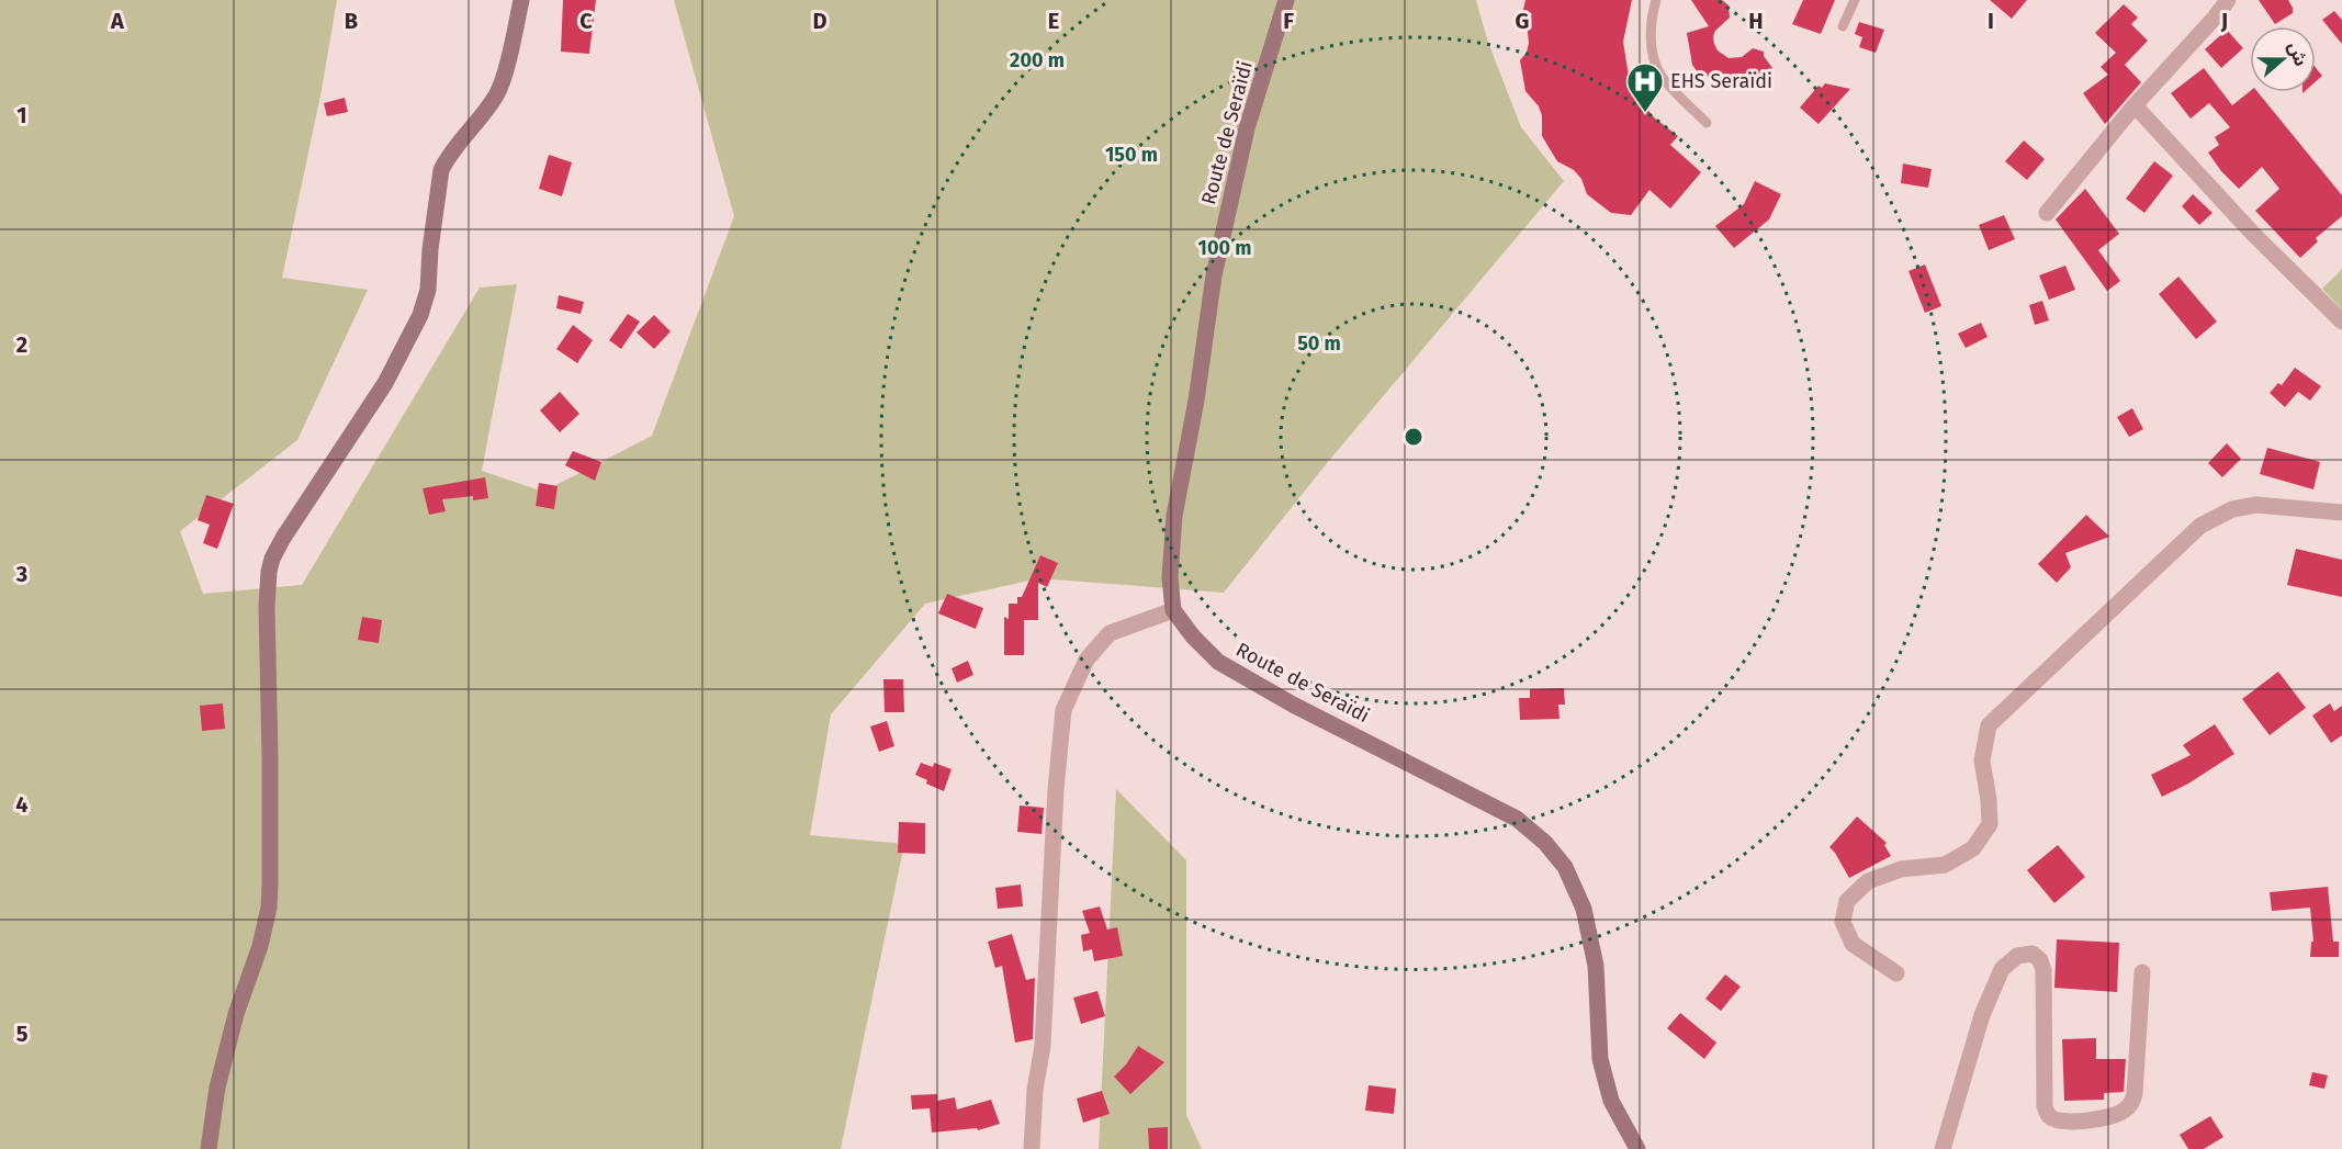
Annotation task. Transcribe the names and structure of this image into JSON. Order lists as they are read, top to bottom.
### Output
{
  "streets": {
    "main road": ["Route de Seraïdi"]
  },
  "places": {
    "hospital": ["EHS Seraïdi"]
  },
  "north": "right",
  "grid": {
    "columns": [
      "A",
      "B",
      "C",
      "D",
      "E",
      "F",
      "G",
      "H",
      "I",
      "J"
    ],
    "rows": [
      "1",
      "2",
      "3",
      "4",
      "5"
    ]
  },
  "rings": [
    "200 m",
    "150 m",
    "100 m",
    "50 m"
  ]
}
